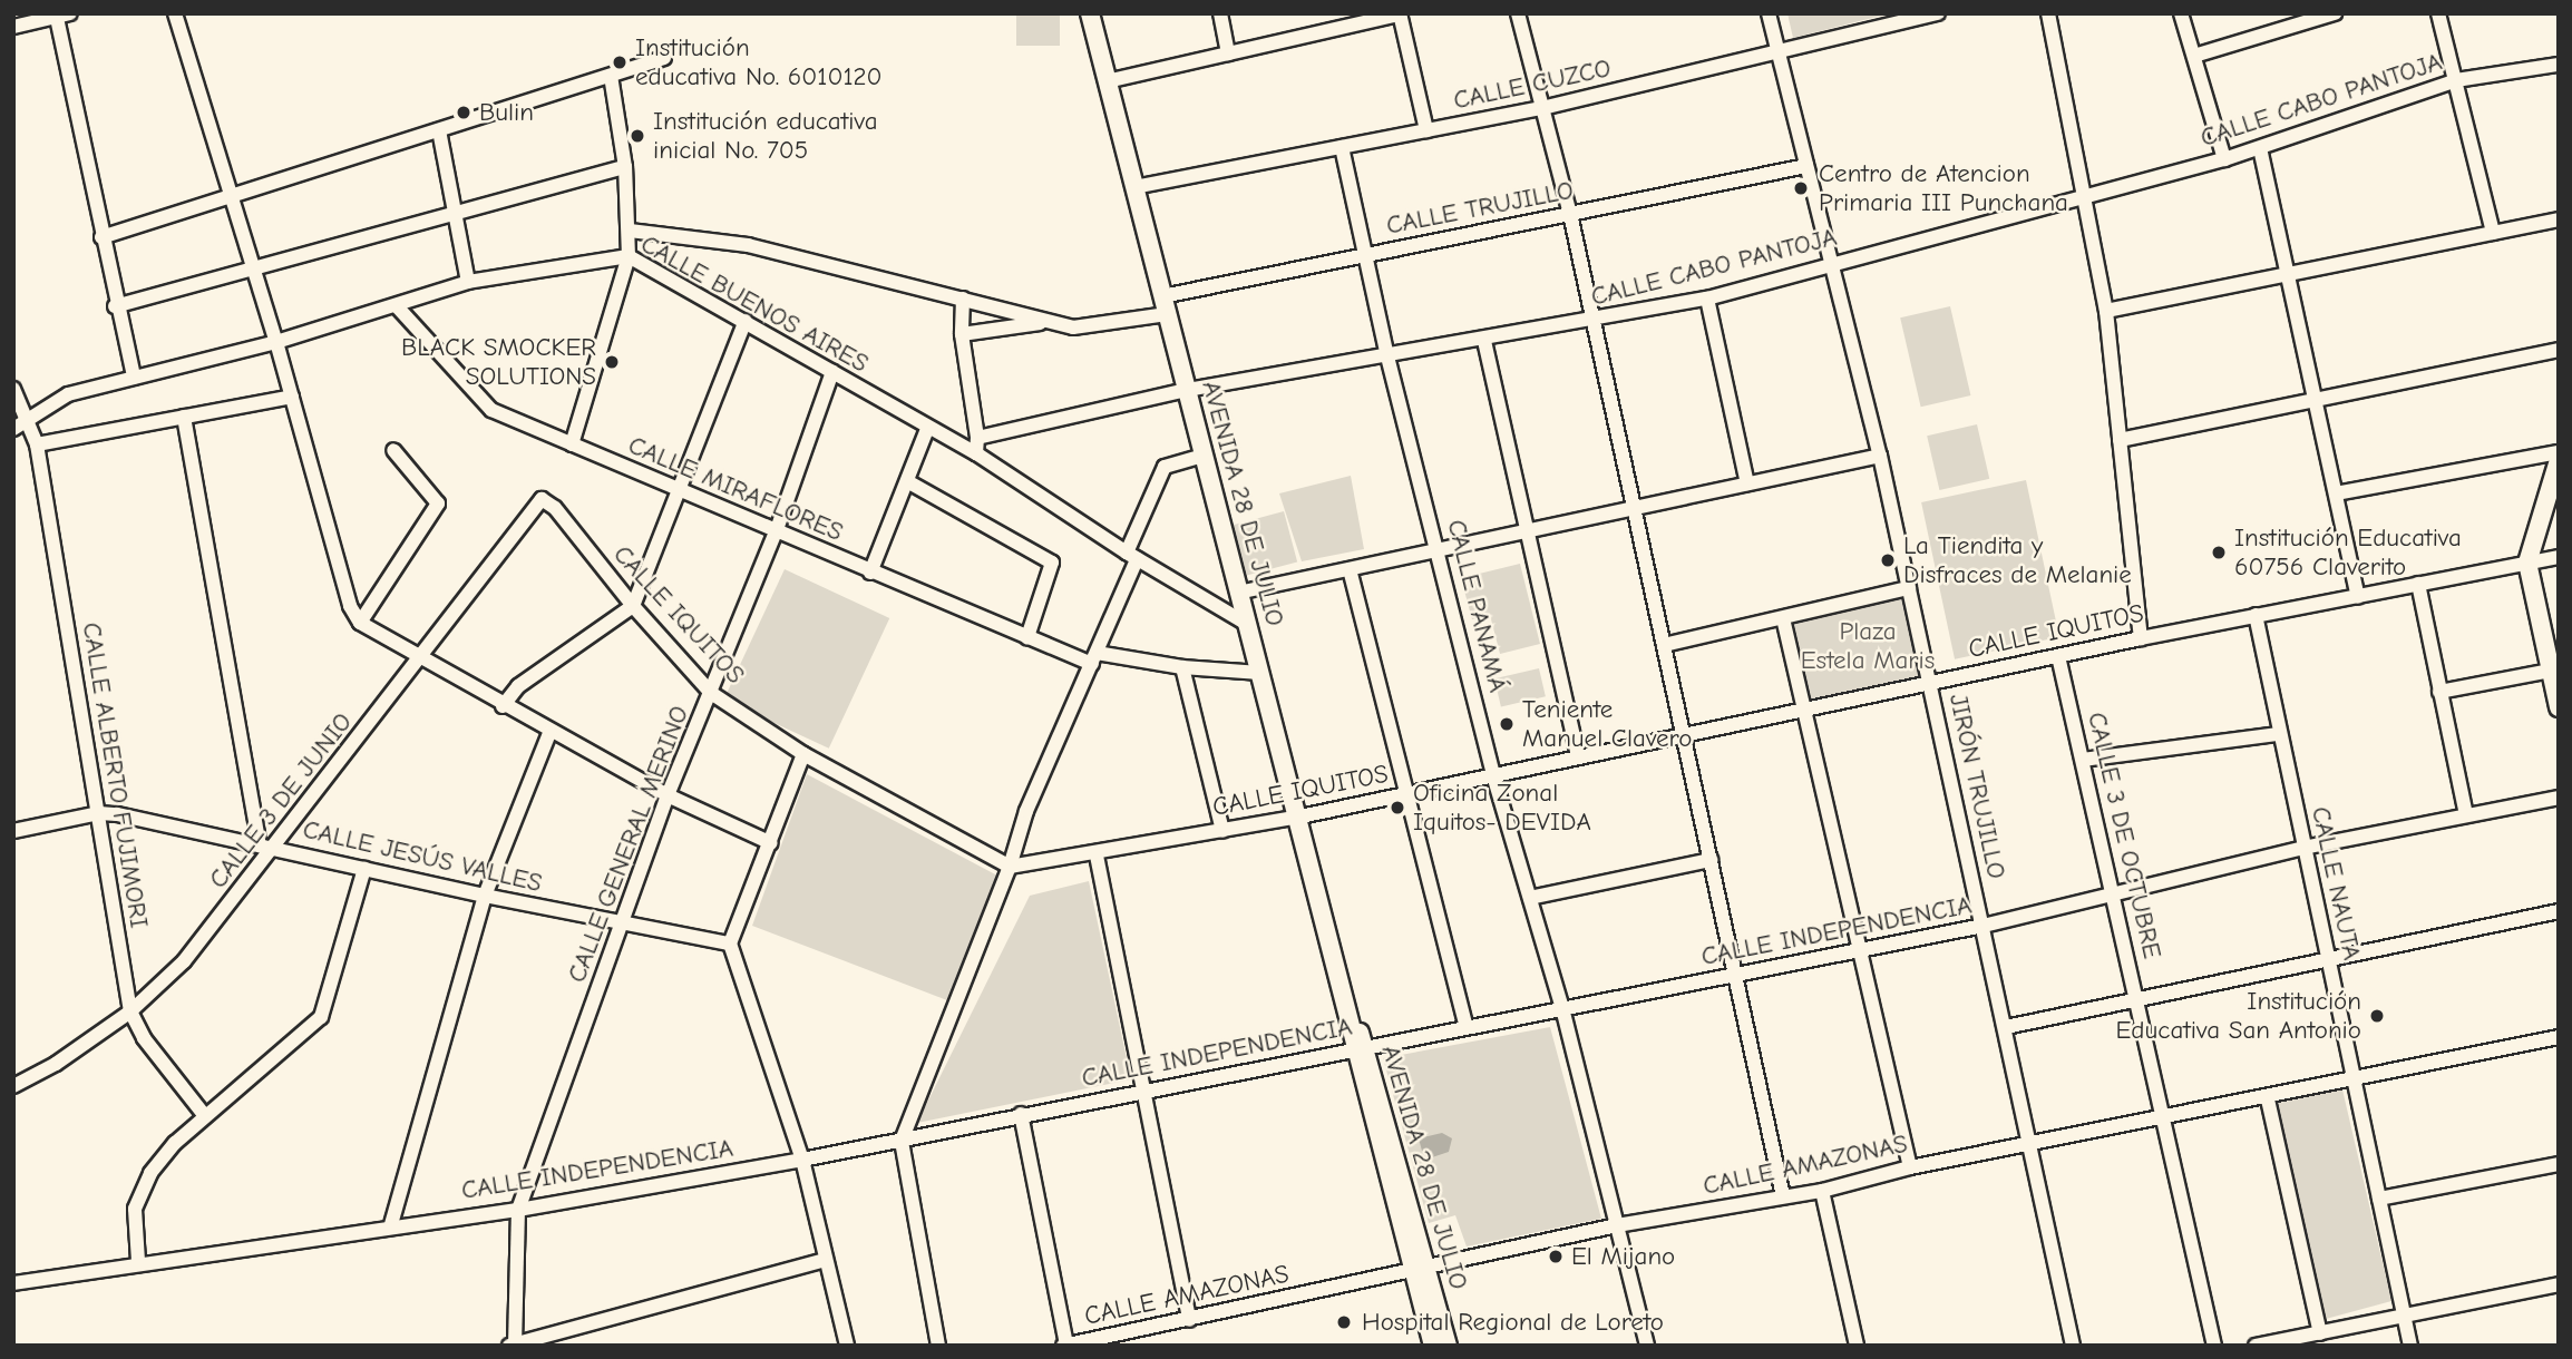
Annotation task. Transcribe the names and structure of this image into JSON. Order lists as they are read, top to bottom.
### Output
{
  "streets": {
    "main road": ["AVENIDA 28 DE JULIO"],
    "street": [
      "CALLE CUZCO",
      "CALLE CABO PANTOJA",
      "CALLE TRUJILLO",
      "CALLE BUENOS AIRES",
      "CALLE MIRAFLORES",
      "CALLE PANAMÁ",
      "CALLE IQUITOS",
      "CALLE ALBERTO FUJIMORI",
      "JIRÓN TRUJILLO",
      "CALLE 3 DE JUNIO",
      "CALLE 3 DE OCTUBRE",
      "CALLE GENERAL MERINO",
      "CALLE JESÚS VALLES",
      "CALLE NAUTA",
      "CALLE INDEPENDENCIA",
      "CALLE AMAZONAS"
    ]
  },
  "crossings": [
    ["CALLE CUZCO", "AVENIDA 28 DE JULIO"],
    ["CALLE CUZCO", "CALLE PANAMÁ"],
    ["CALLE CUZCO", "JIRÓN TRUJILLO"],
    ["CALLE CABO PANTOJA", "CALLE BUENOS AIRES"],
    ["CALLE CABO PANTOJA", "AVENIDA 28 DE JULIO"],
    ["CALLE CABO PANTOJA", "CALLE PANAMÁ"],
    ["CALLE CABO PANTOJA", "JIRÓN TRUJILLO"],
    ["CALLE TRUJILLO", "AVENIDA 28 DE JULIO"],
    ["CALLE TRUJILLO", "CALLE PANAMÁ"],
    ["CALLE TRUJILLO", "JIRÓN TRUJILLO"],
    ["CALLE BUENOS AIRES", "CALLE MIRAFLORES"],
    ["CALLE BUENOS AIRES", "AVENIDA 28 DE JULIO"],
    ["CALLE BUENOS AIRES", "CALLE ALBERTO FUJIMORI"],
    ["CALLE BUENOS AIRES", "CALLE GENERAL MERINO"],
    ["CALLE MIRAFLORES", "AVENIDA 28 DE JULIO"],
    ["CALLE MIRAFLORES", "CALLE GENERAL MERINO"],
    ["AVENIDA 28 DE JULIO", "CALLE IQUITOS"],
    ["AVENIDA 28 DE JULIO", "CALLE INDEPENDENCIA"],
    ["AVENIDA 28 DE JULIO", "CALLE AMAZONAS"],
    ["CALLE PANAMÁ", "CALLE IQUITOS"],
    ["CALLE PANAMÁ", "CALLE INDEPENDENCIA"],
    ["CALLE PANAMÁ", "CALLE AMAZONAS"],
    ["CALLE IQUITOS", "JIRÓN TRUJILLO"],
    ["CALLE IQUITOS", "CALLE 3 DE JUNIO"],
    ["CALLE IQUITOS", "CALLE 3 DE OCTUBRE"],
    ["CALLE IQUITOS", "CALLE GENERAL MERINO"],
    ["CALLE IQUITOS", "CALLE NAUTA"],
    ["CALLE ALBERTO FUJIMORI", "CALLE 3 DE JUNIO"],
    ["CALLE ALBERTO FUJIMORI", "CALLE JESÚS VALLES"],
    ["JIRÓN TRUJILLO", "CALLE INDEPENDENCIA"],
    ["JIRÓN TRUJILLO", "CALLE AMAZONAS"],
    ["CALLE 3 DE JUNIO", "CALLE JESÚS VALLES"],
    ["CALLE 3 DE OCTUBRE", "CALLE INDEPENDENCIA"],
    ["CALLE 3 DE OCTUBRE", "CALLE AMAZONAS"],
    ["CALLE GENERAL MERINO", "CALLE JESÚS VALLES"],
    ["CALLE GENERAL MERINO", "CALLE INDEPENDENCIA"],
    ["CALLE NAUTA", "CALLE INDEPENDENCIA"],
    ["CALLE NAUTA", "CALLE AMAZONAS"]
  ],
  "parks": ["Plaza Estela Maris"],
  "places": [
    "Institución educativa No. 6010120",
    "Bulin",
    "Institución educativa inicial No. 705",
    "Centro de Atencion Primaria III Punchana",
    "BLACK SMOCKER SOLUTIONS",
    "Institución Educativa 60756 Claverito",
    "La Tiendita y Disfraces de Melanie",
    "Teniente Manuel Clavero",
    "Oficina Zonal Iquitos- DEVIDA",
    "Institución Educativa San Antonio",
    "El Mijano",
    "Hospital Regional de Loreto"
  ]
}
